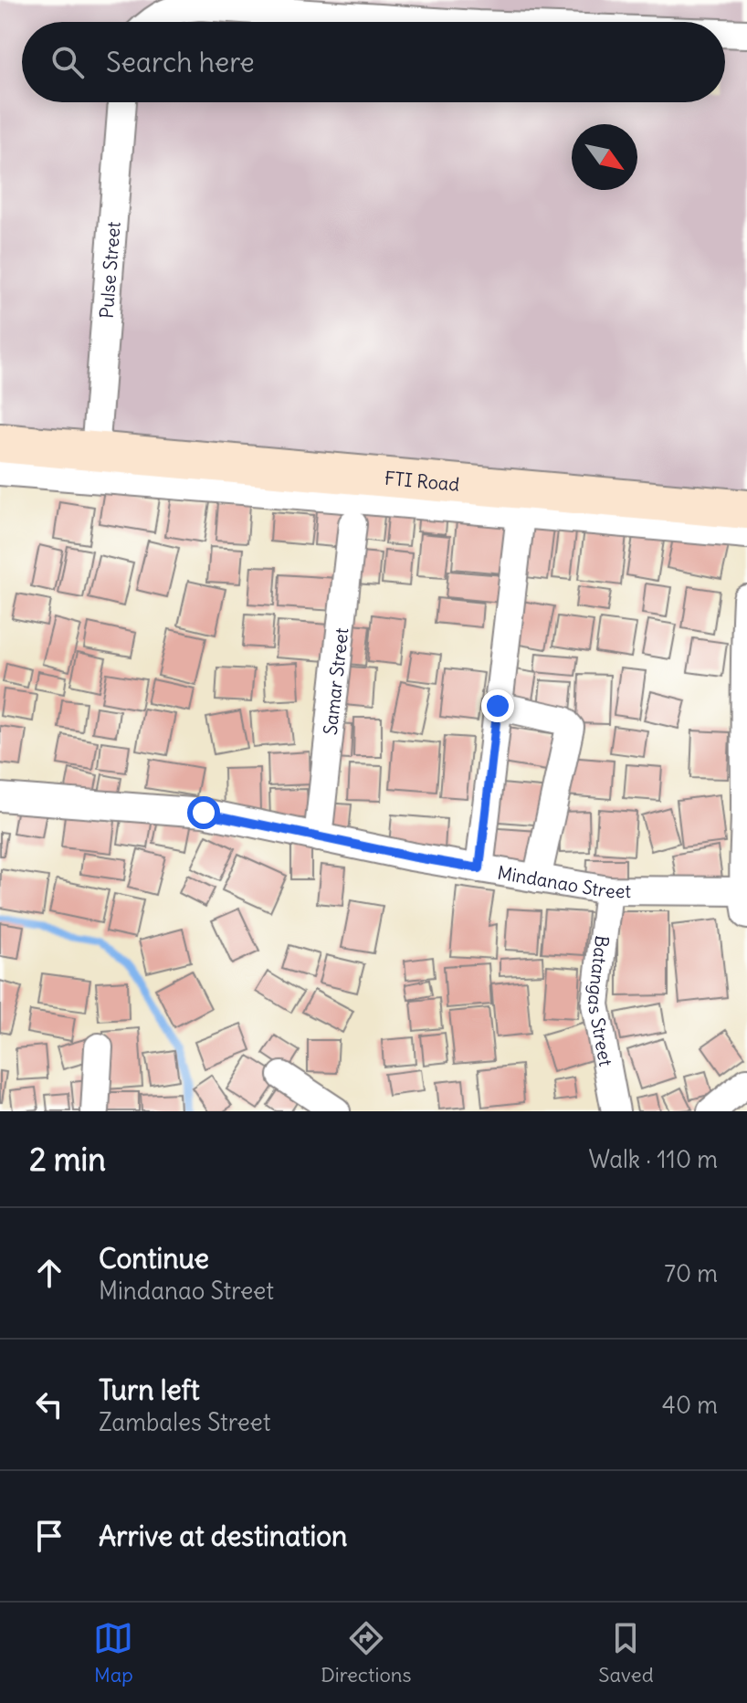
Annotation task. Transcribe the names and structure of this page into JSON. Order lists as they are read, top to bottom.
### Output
{
  "streets": {
    "street": [
      "Pulse Street",
      "FTI Road",
      "Samar Street",
      "Mindanao Street",
      "Batangas Street"
    ]
  },
  "crossings": [
    ["Pulse Street", "FTI Road"],
    ["Samar Street", "Mindanao Street"],
    ["Mindanao Street", "Batangas Street"]
  ],
  "north": "bottom right",
  "page": {
    "search": "Search here",
    "heading": ["2 min", "Walk · 110 m"],
    "list": [
      ["Continue", "Mindanao Street", "70 m"],
      ["Turn left", "Zambales Street", "40 m"],
      "Arrive at destination"
    ],
    "nav": ["Map", "Directions", "Saved"]
  }
}
